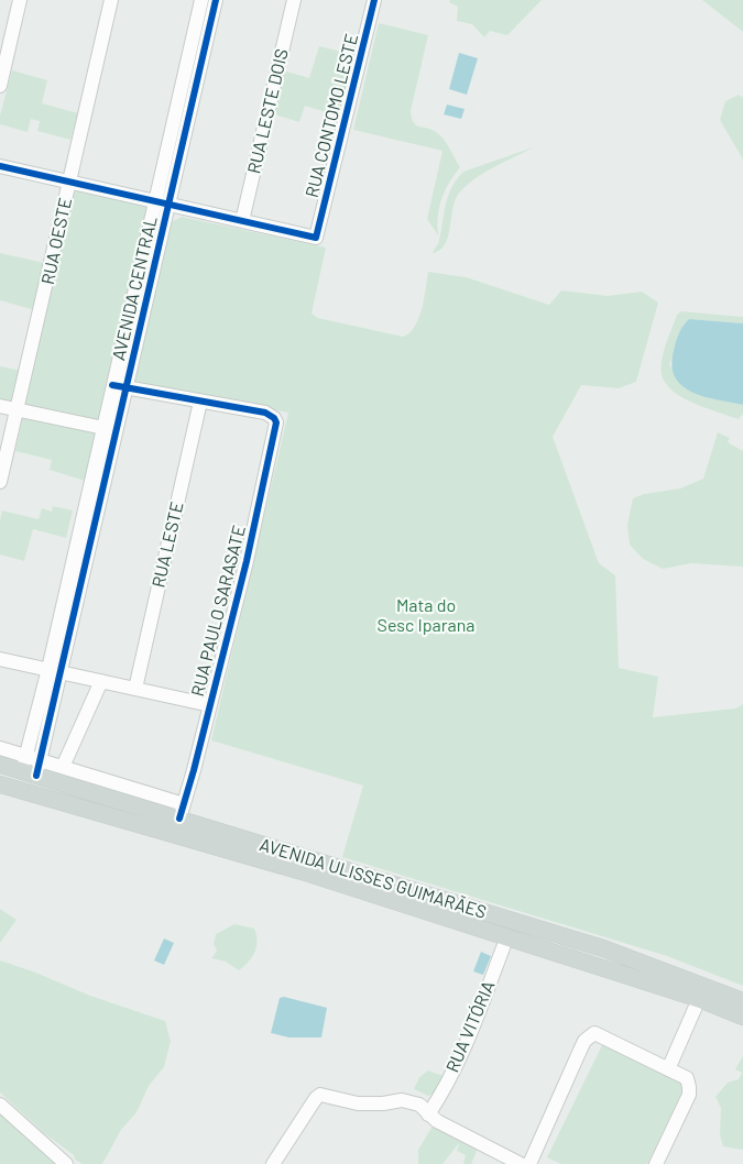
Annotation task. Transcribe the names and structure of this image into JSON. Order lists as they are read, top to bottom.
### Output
{
  "streets": {
    "main road": ["AVENIDA ULISSES GUIMARÃES"],
    "street": [
      "RUA LESTE DOIS",
      "RUA CONTOMO LESTE",
      "RUA OESTE",
      "AVENIDA CENTRAL",
      "RUA LESTE",
      "RUA PAULO SARASATE",
      "RUA VITÓRIA"
    ]
  },
  "crossings": [
    ["RUA LESTE DOIS", "RUA CONTOMO LESTE"],
    ["AVENIDA CENTRAL", "AVENIDA ULISSES GUIMARÃES"],
    ["RUA LESTE", "RUA PAULO SARASATE"],
    ["RUA PAULO SARASATE", "AVENIDA ULISSES GUIMARÃES"],
    ["AVENIDA ULISSES GUIMARÃES", "RUA VITÓRIA"]
  ],
  "parks": ["Mata do Sesc Iparana"]
}
